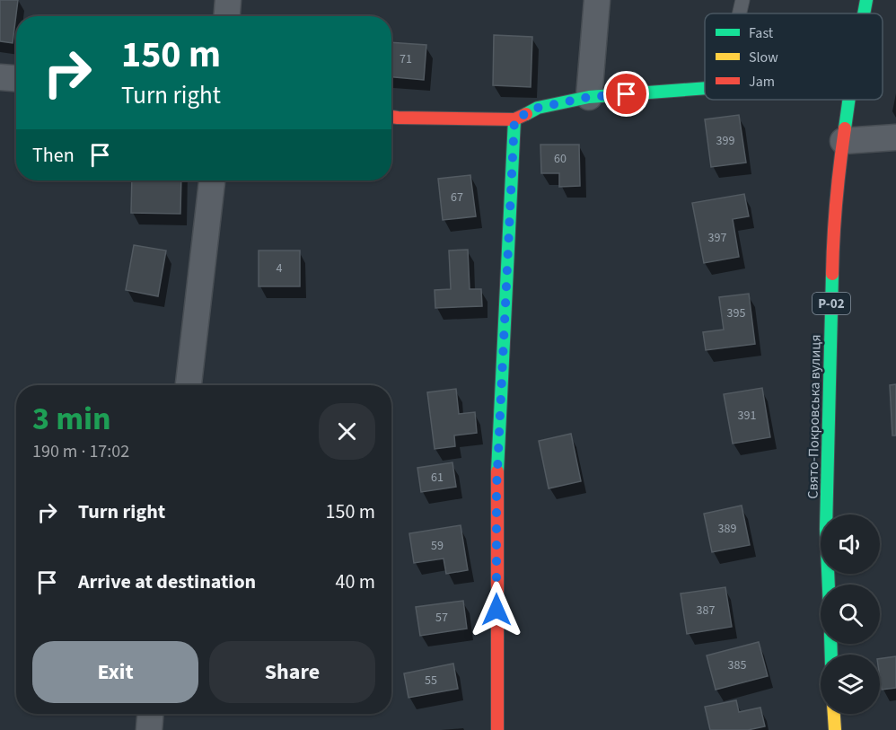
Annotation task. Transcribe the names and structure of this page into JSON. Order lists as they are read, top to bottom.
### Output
{
  "streets": {
    "street": ["Р-02", "Свято-Покровська вулиця"]
  },
  "house_numbers": [
    "71",
    "399",
    "60",
    "67",
    "397",
    "4",
    "395",
    "391",
    "61",
    "389",
    "59",
    "387",
    "57",
    "385",
    "55"
  ],
  "legend": ["Fast", "Slow", "Jam"],
  "page": {
    "turn": ["150 m", "Turn right"],
    "then": "Then",
    "heading": ["3 min", "190 m · 17:02"],
    "list": [
      {
        "name": "Turn right",
        "value": "150 m"
      },
      {
        "name": "Arrive at destination",
        "value": "40 m"
      }
    ],
    "buttons": ["Exit", "Share"]
  }
}
